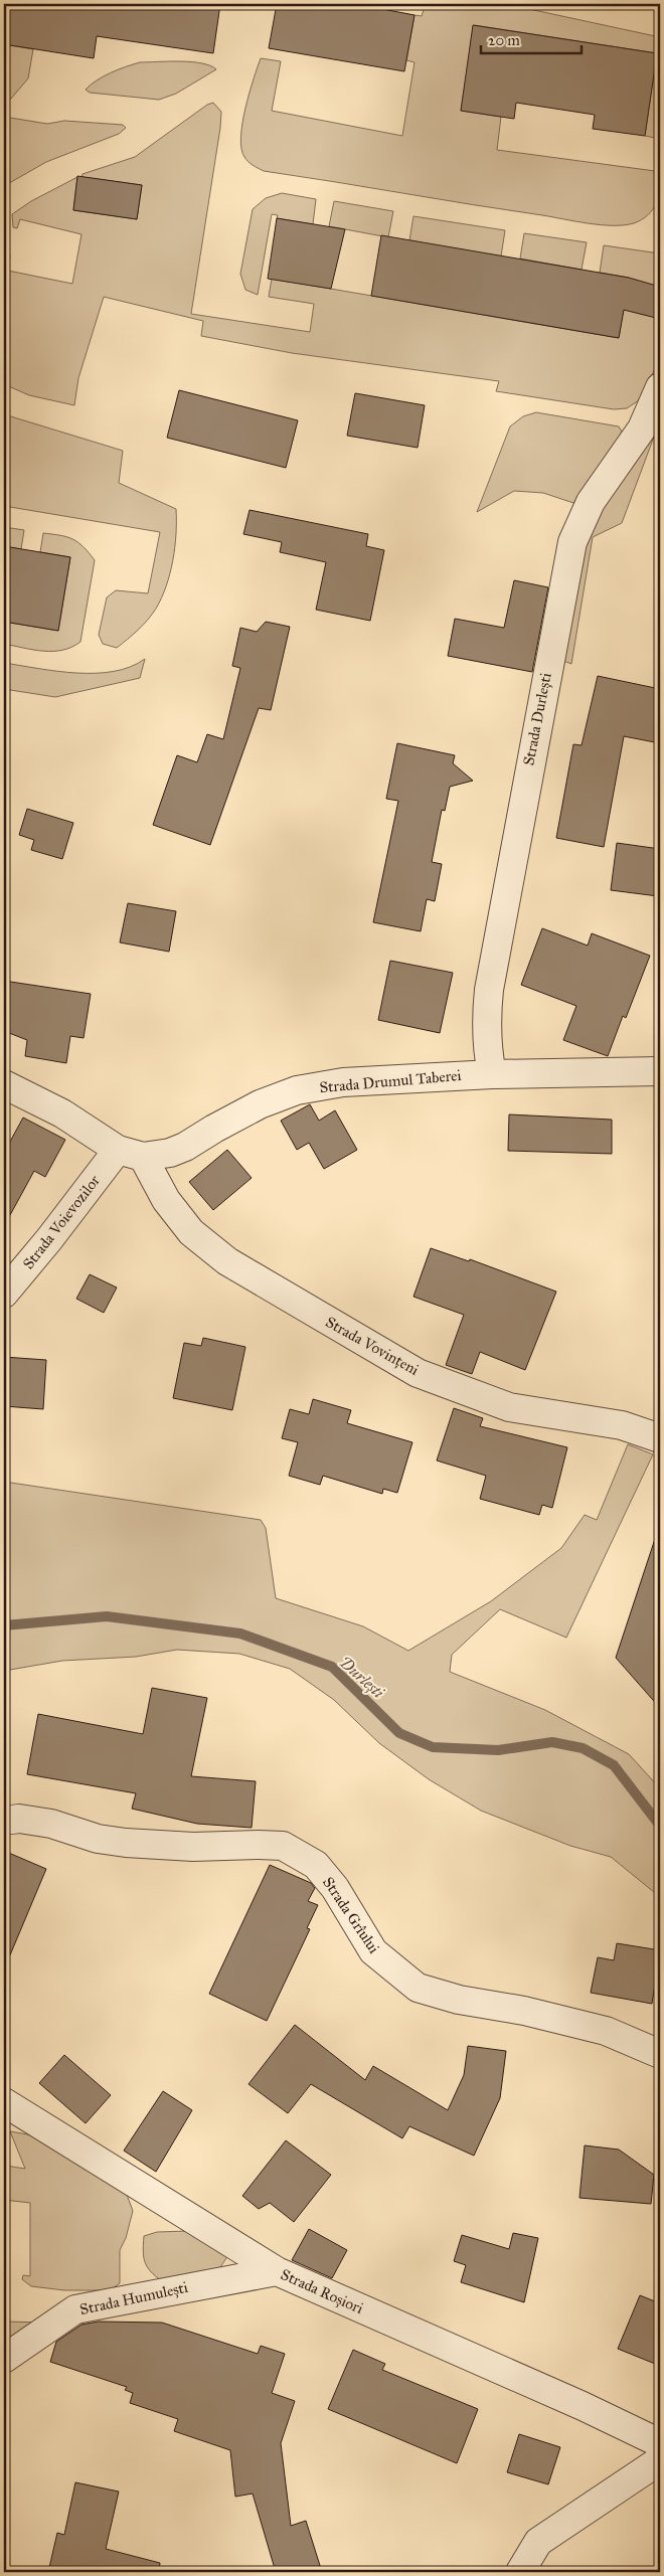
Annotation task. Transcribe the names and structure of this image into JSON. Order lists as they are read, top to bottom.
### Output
{
  "streets": {
    "street": [
      "Strada Durlești",
      "Strada Drumul Taberei",
      "Strada Voievozilor",
      "Strada Vovințeni",
      "Strada Grîului",
      "Strada Roșiori",
      "Strada Humulești"
    ]
  },
  "crossings": [
    ["Strada Durlești", "Strada Drumul Taberei"],
    ["Strada Drumul Taberei", "Strada Voievozilor"],
    ["Strada Drumul Taberei", "Strada Vovințeni"],
    ["Strada Voievozilor", "Strada Vovințeni"],
    ["Strada Roșiori", "Strada Humulești"]
  ],
  "water": ["Durlești"],
  "scale_bar": "20 m"
}
